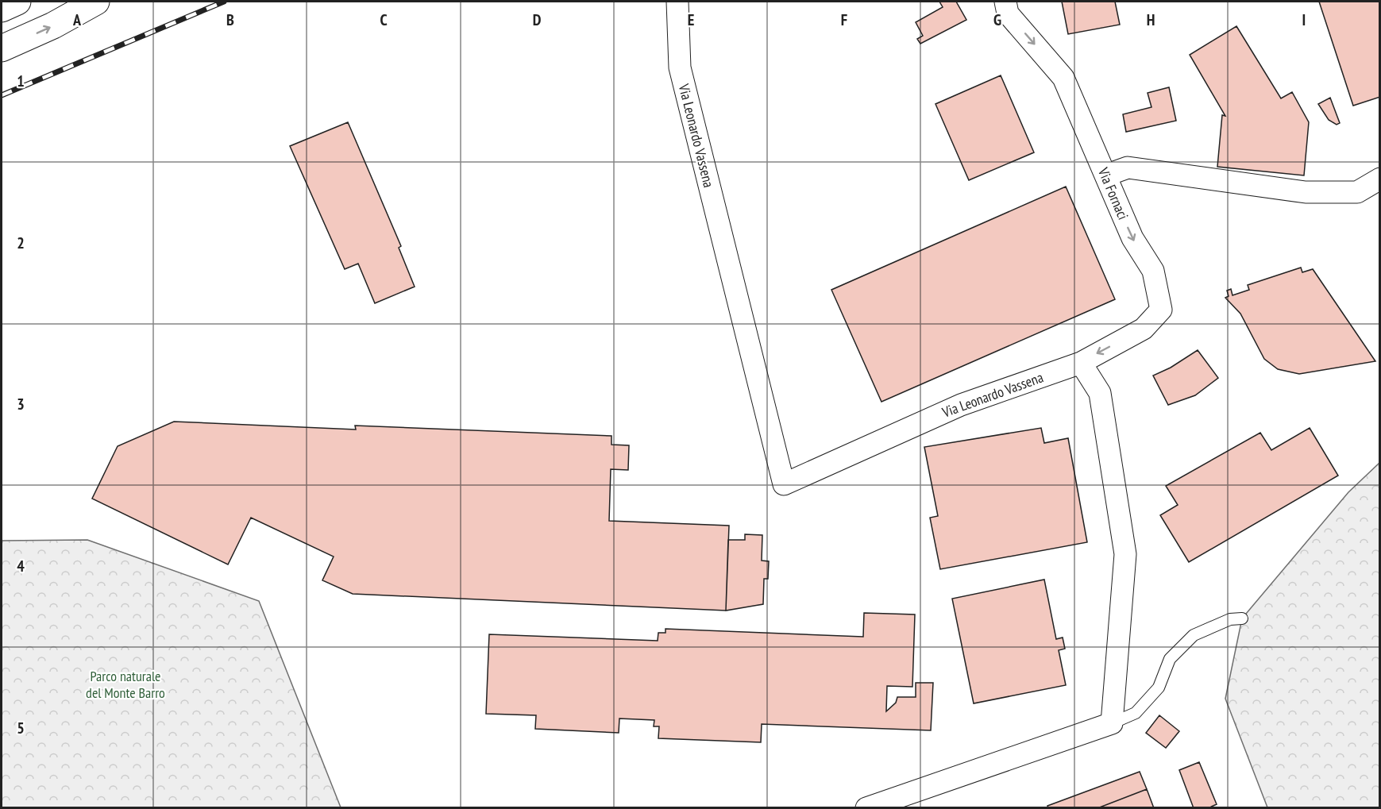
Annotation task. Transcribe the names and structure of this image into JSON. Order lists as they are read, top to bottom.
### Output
{
  "streets": {
    "street": ["Via Leonardo Vassena", "Via Fornaci"]
  },
  "crossings": [
    ["Via Leonardo Vassena", "Via Fornaci"]
  ],
  "one_way": ["Via Fornaci"],
  "parks": ["Parco naturale del Monte Barro"],
  "grid": {
    "columns": [
      "A",
      "B",
      "C",
      "D",
      "E",
      "F",
      "G",
      "H",
      "I"
    ],
    "rows": [
      "1",
      "2",
      "3",
      "4",
      "5"
    ]
  }
}
